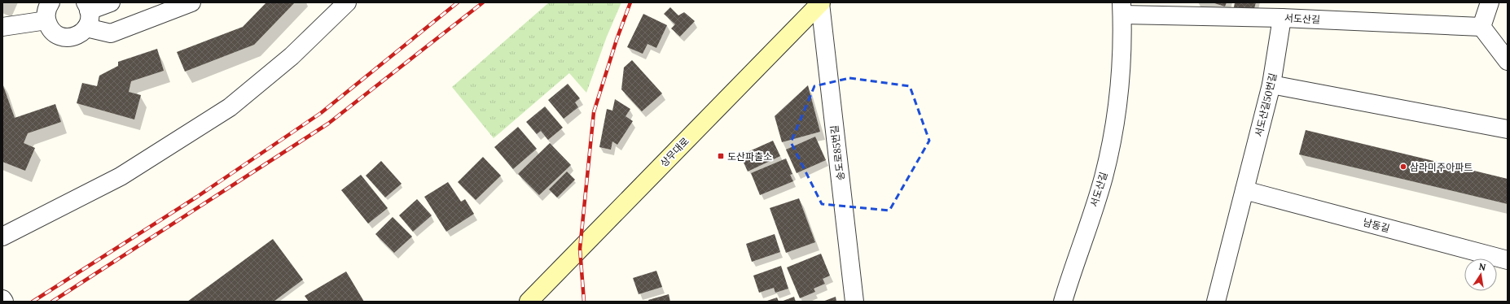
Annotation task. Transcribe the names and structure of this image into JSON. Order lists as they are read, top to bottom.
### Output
{
  "streets": {
    "main road": ["상무대로"],
    "street": [
      "서도산길",
      "서도산길50번길",
      "송도로85번길",
      "남동길"
    ]
  },
  "crossings": [
    ["서도산길", "서도산길50번길"],
    ["서도산길50번길", "남동길"],
    ["상무대로", "송도로85번길"]
  ],
  "places": {
    "transit": ["도산파출소"],
    "other": ["삼라미주아파트"]
  },
  "north": "top"
}
